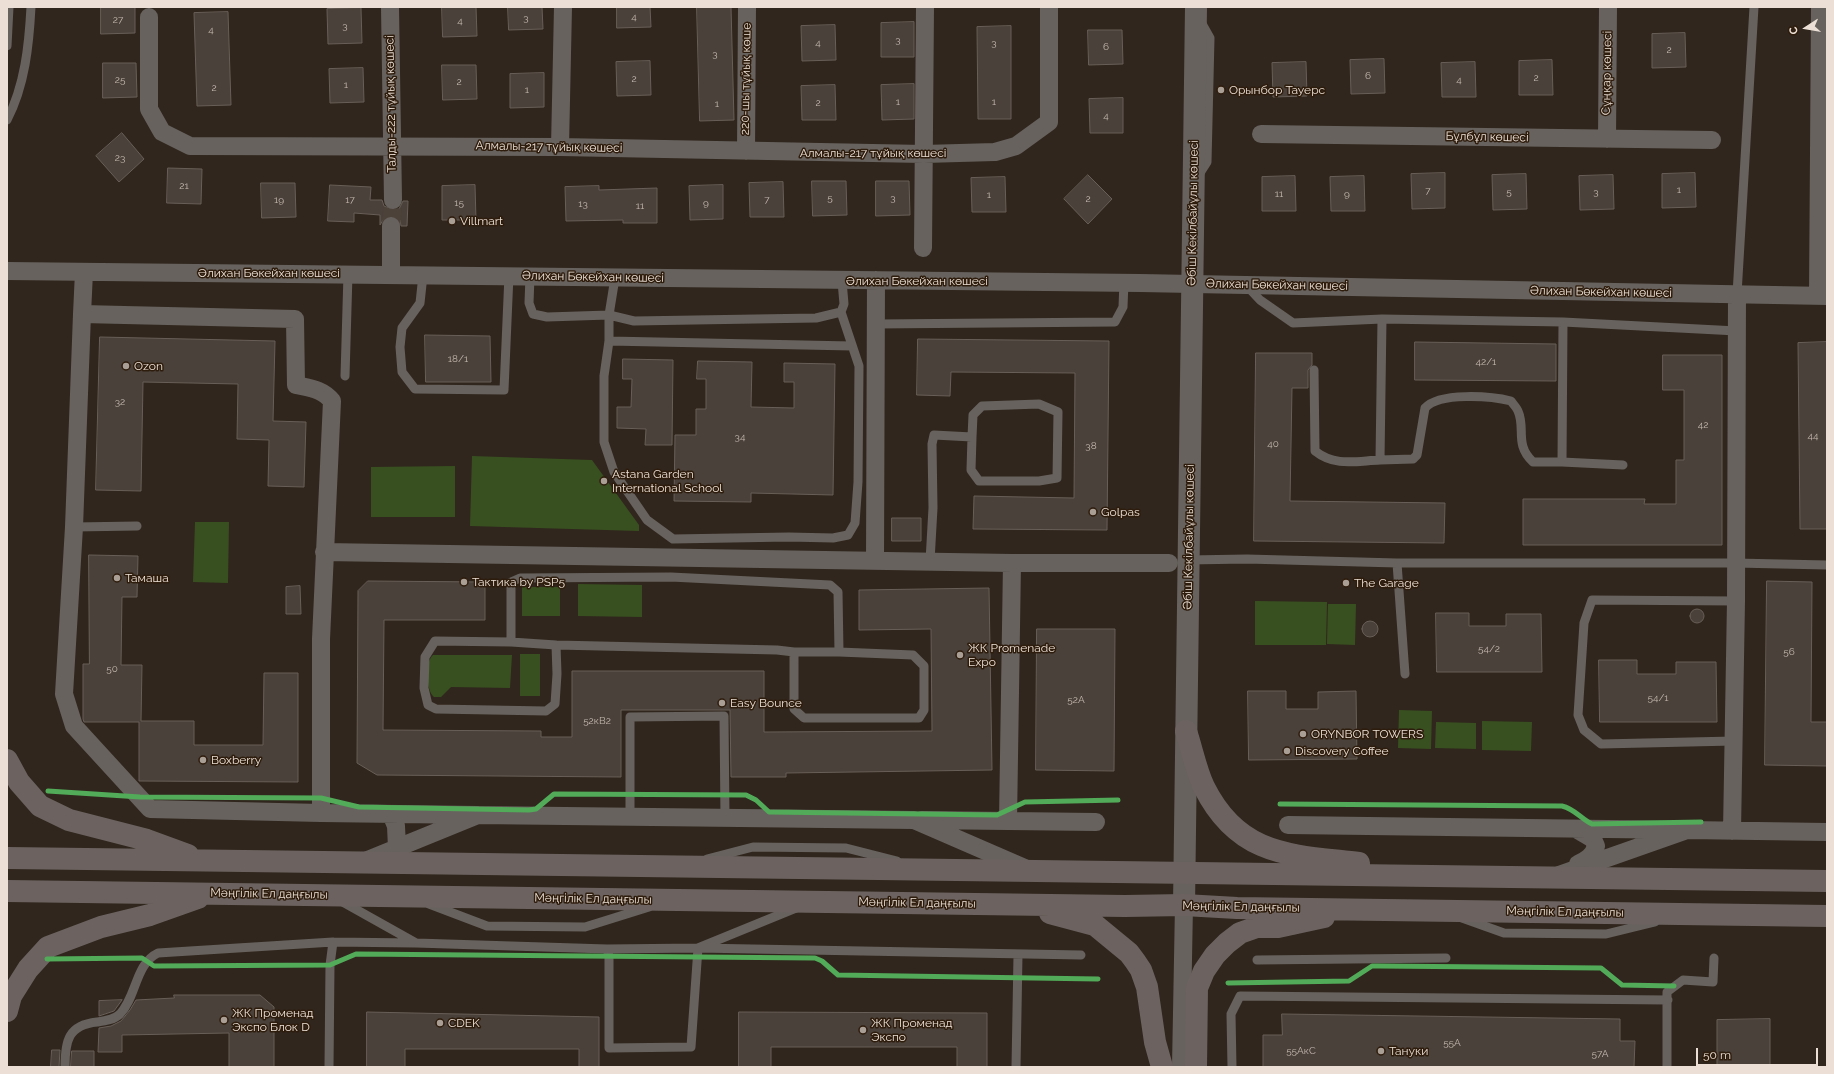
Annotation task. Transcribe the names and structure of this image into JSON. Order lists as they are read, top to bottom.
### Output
{
  "streets": {
    "main road": ["Мәңгілік Ел даңғылы"],
    "street": [
      "Сұңқар көшесі",
      "220-шы тұйық көше",
      "Талды-222 тұйық көшесі",
      "Бұлбұл көшесі",
      "Алмалы-217 тұйық көшесі",
      "Әбіш Кекілбайұлы көшесі",
      "Әлихан Бөкейхан көшесі"
    ]
  },
  "crossings": [
    ["Сұңқар көшесі", "Бұлбұл көшесі"],
    ["220-шы тұйық көше", "Алмалы-217 тұйық көшесі"],
    ["Талды-222 тұйық көшесі", "Алмалы-217 тұйық көшесі"],
    ["Әбіш Кекілбайұлы көшесі", "Әлихан Бөкейхан көшесі"],
    ["Әбіш Кекілбайұлы көшесі", "Мәңгілік Ел даңғылы"]
  ],
  "places": [
    "Орынбор Тауерс",
    "Villmart",
    "Ozon",
    "Astana Garden International School",
    "Golpas",
    "Тамаша",
    "Тактика by PSP5",
    "The Garage",
    "ЖК Promenade Expo",
    "Easy Bounce",
    "ORYNBOR TOWERS",
    "Discovery Coffee",
    "Boxberry",
    "ЖК Променад Экспо Блок D",
    "CDEK",
    "ЖК Променад Экспо",
    "Тануки"
  ],
  "house_numbers": [
    "4",
    "3",
    "27",
    "4",
    "3",
    "4",
    "3",
    "4",
    "3",
    "6",
    "2",
    "3",
    "6",
    "2",
    "2",
    "25",
    "4",
    "2",
    "1",
    "2",
    "1",
    "1",
    "1",
    "2",
    "1",
    "4",
    "23",
    "21",
    "1",
    "7",
    "5",
    "3",
    "11",
    "9",
    "1",
    "5",
    "3",
    "2",
    "19",
    "17",
    "7",
    "15",
    "9",
    "13",
    "11",
    "18/1",
    "42/1",
    "32",
    "42",
    "44",
    "34",
    "40",
    "38",
    "54/2",
    "56",
    "50",
    "54/1",
    "52А",
    "52кВ2",
    "55А",
    "55АкC",
    "57А"
  ],
  "scale_bar": "50 m",
  "north": "left"
}
